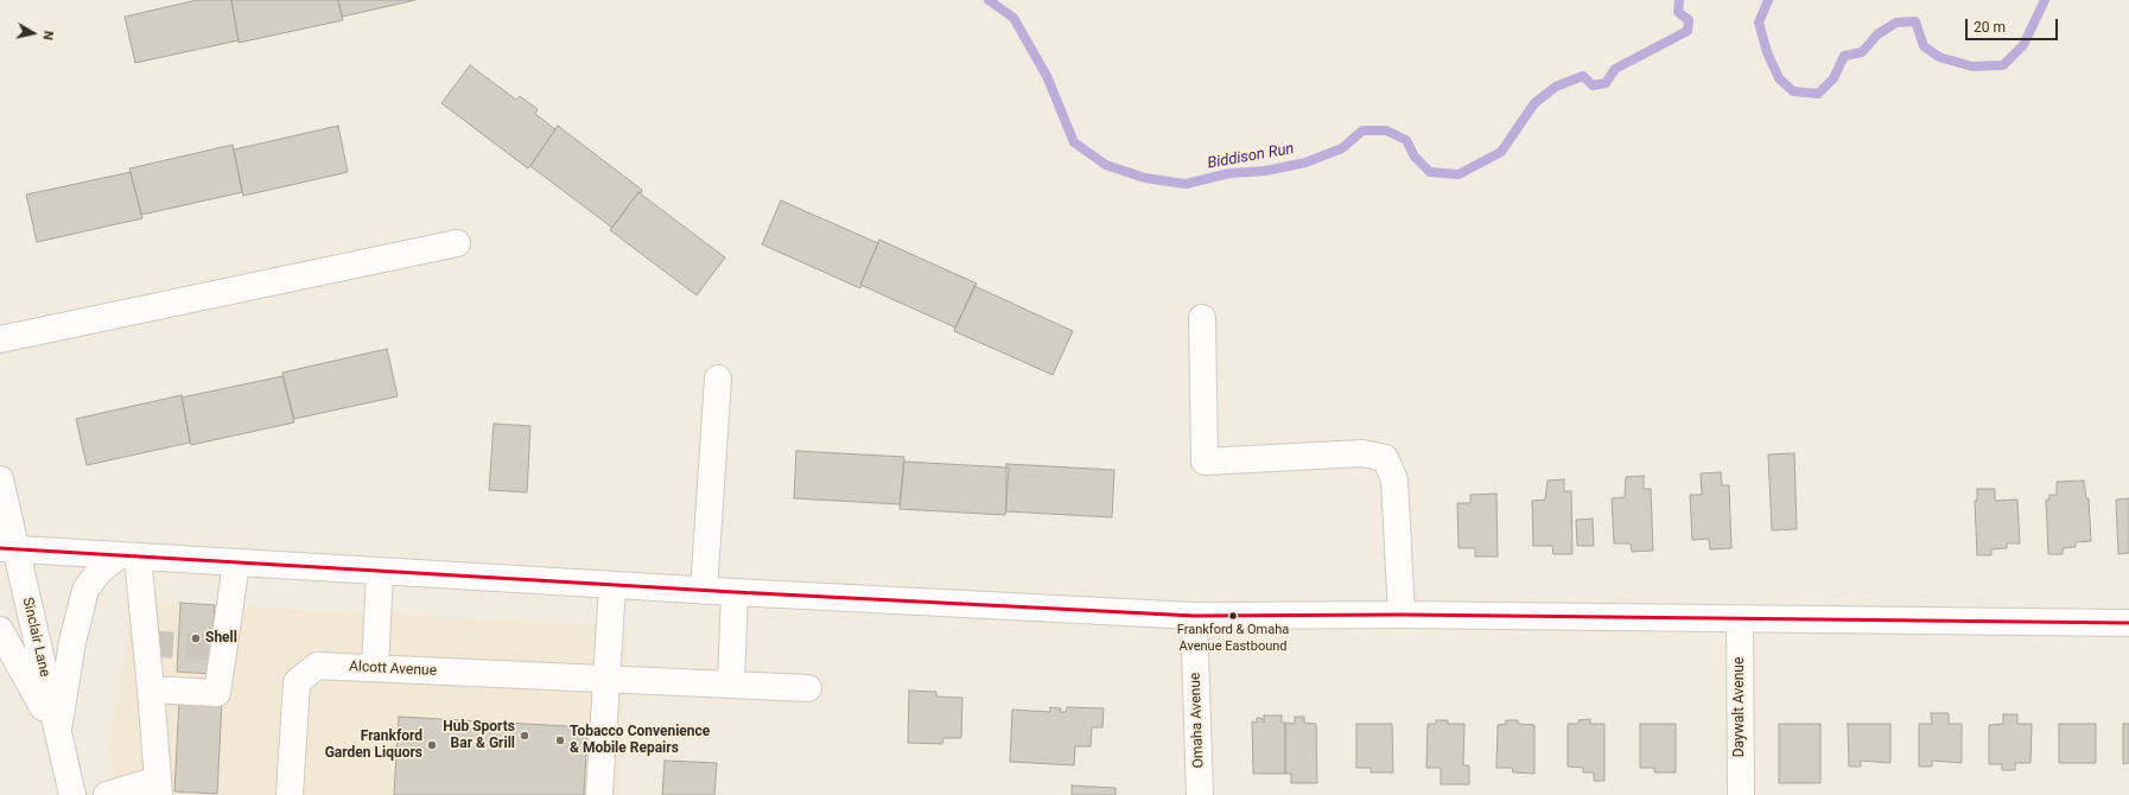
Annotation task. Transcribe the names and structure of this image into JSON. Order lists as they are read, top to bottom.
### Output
{
  "streets": {
    "street": [
      "Sinclair Lane",
      "Alcott Avenue",
      "Daywalt Avenue",
      "Omaha Avenue"
    ]
  },
  "water": ["Biddison Run"],
  "places": [
    "Frankford & Omaha Avenue Eastbound",
    "Shell",
    "Hub Sports Bar & Grill",
    "Tobacco Convenience & Mobile Repairs",
    "Frankford Garden Liquors"
  ],
  "scale_bar": "20 m",
  "north": "right"
}
